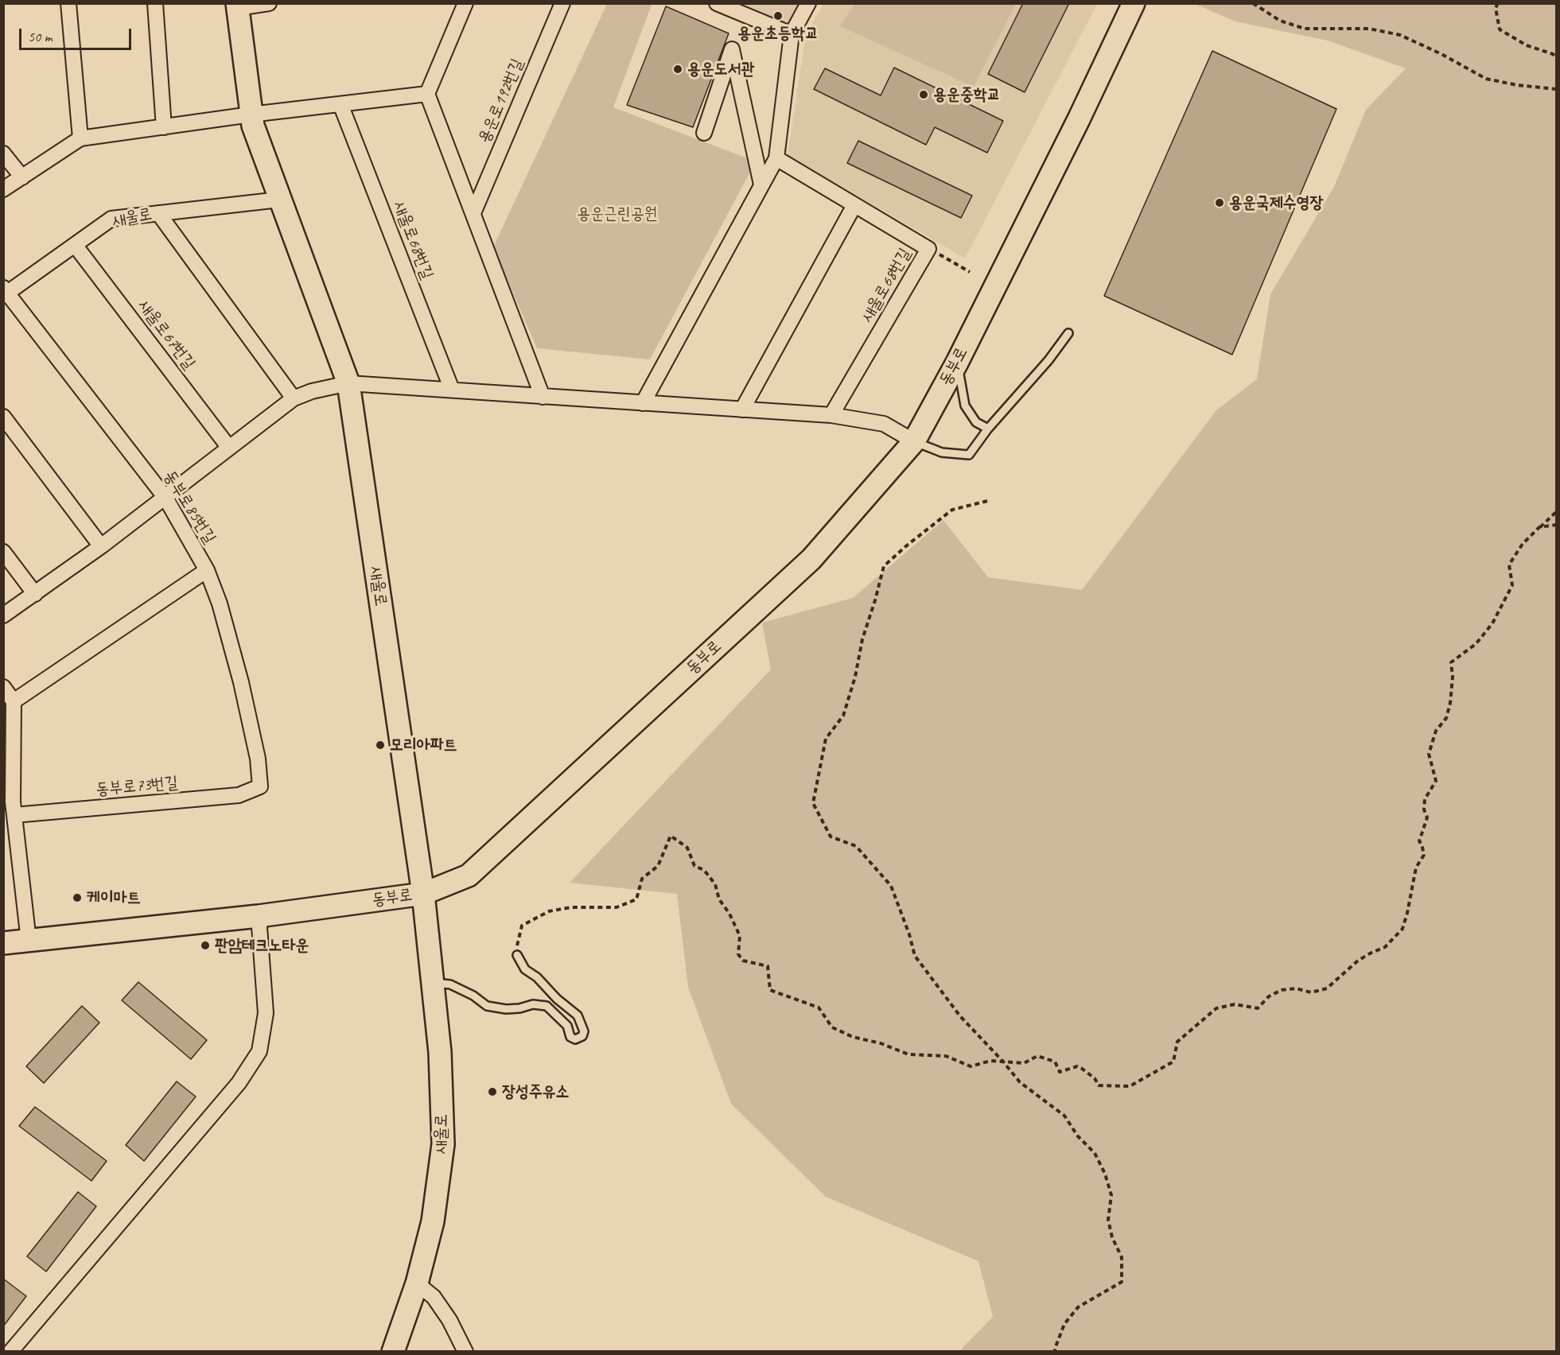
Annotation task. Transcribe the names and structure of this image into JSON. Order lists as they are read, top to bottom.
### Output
{
  "streets": {
    "main road": ["새울로", "동부로"],
    "street": [
      "용운로192번길",
      "새울로68번길",
      "새울로67번길",
      "동부로85번길",
      "동부로73번길"
    ]
  },
  "crossings": [
    ["새울로", "새울로67번길"],
    ["새울로", "동부로"],
    ["새울로", "동부로85번길"],
    ["동부로85번길", "동부로73번길"]
  ],
  "parks": ["용운근린공원"],
  "places": [
    "용운초등학교",
    "용운도서관",
    "용운중학교",
    "용운국제수영장",
    "모리아파트",
    "케이마트",
    "판암테크노타운",
    "장성주유소"
  ],
  "scale_bar": "50 m"
}
